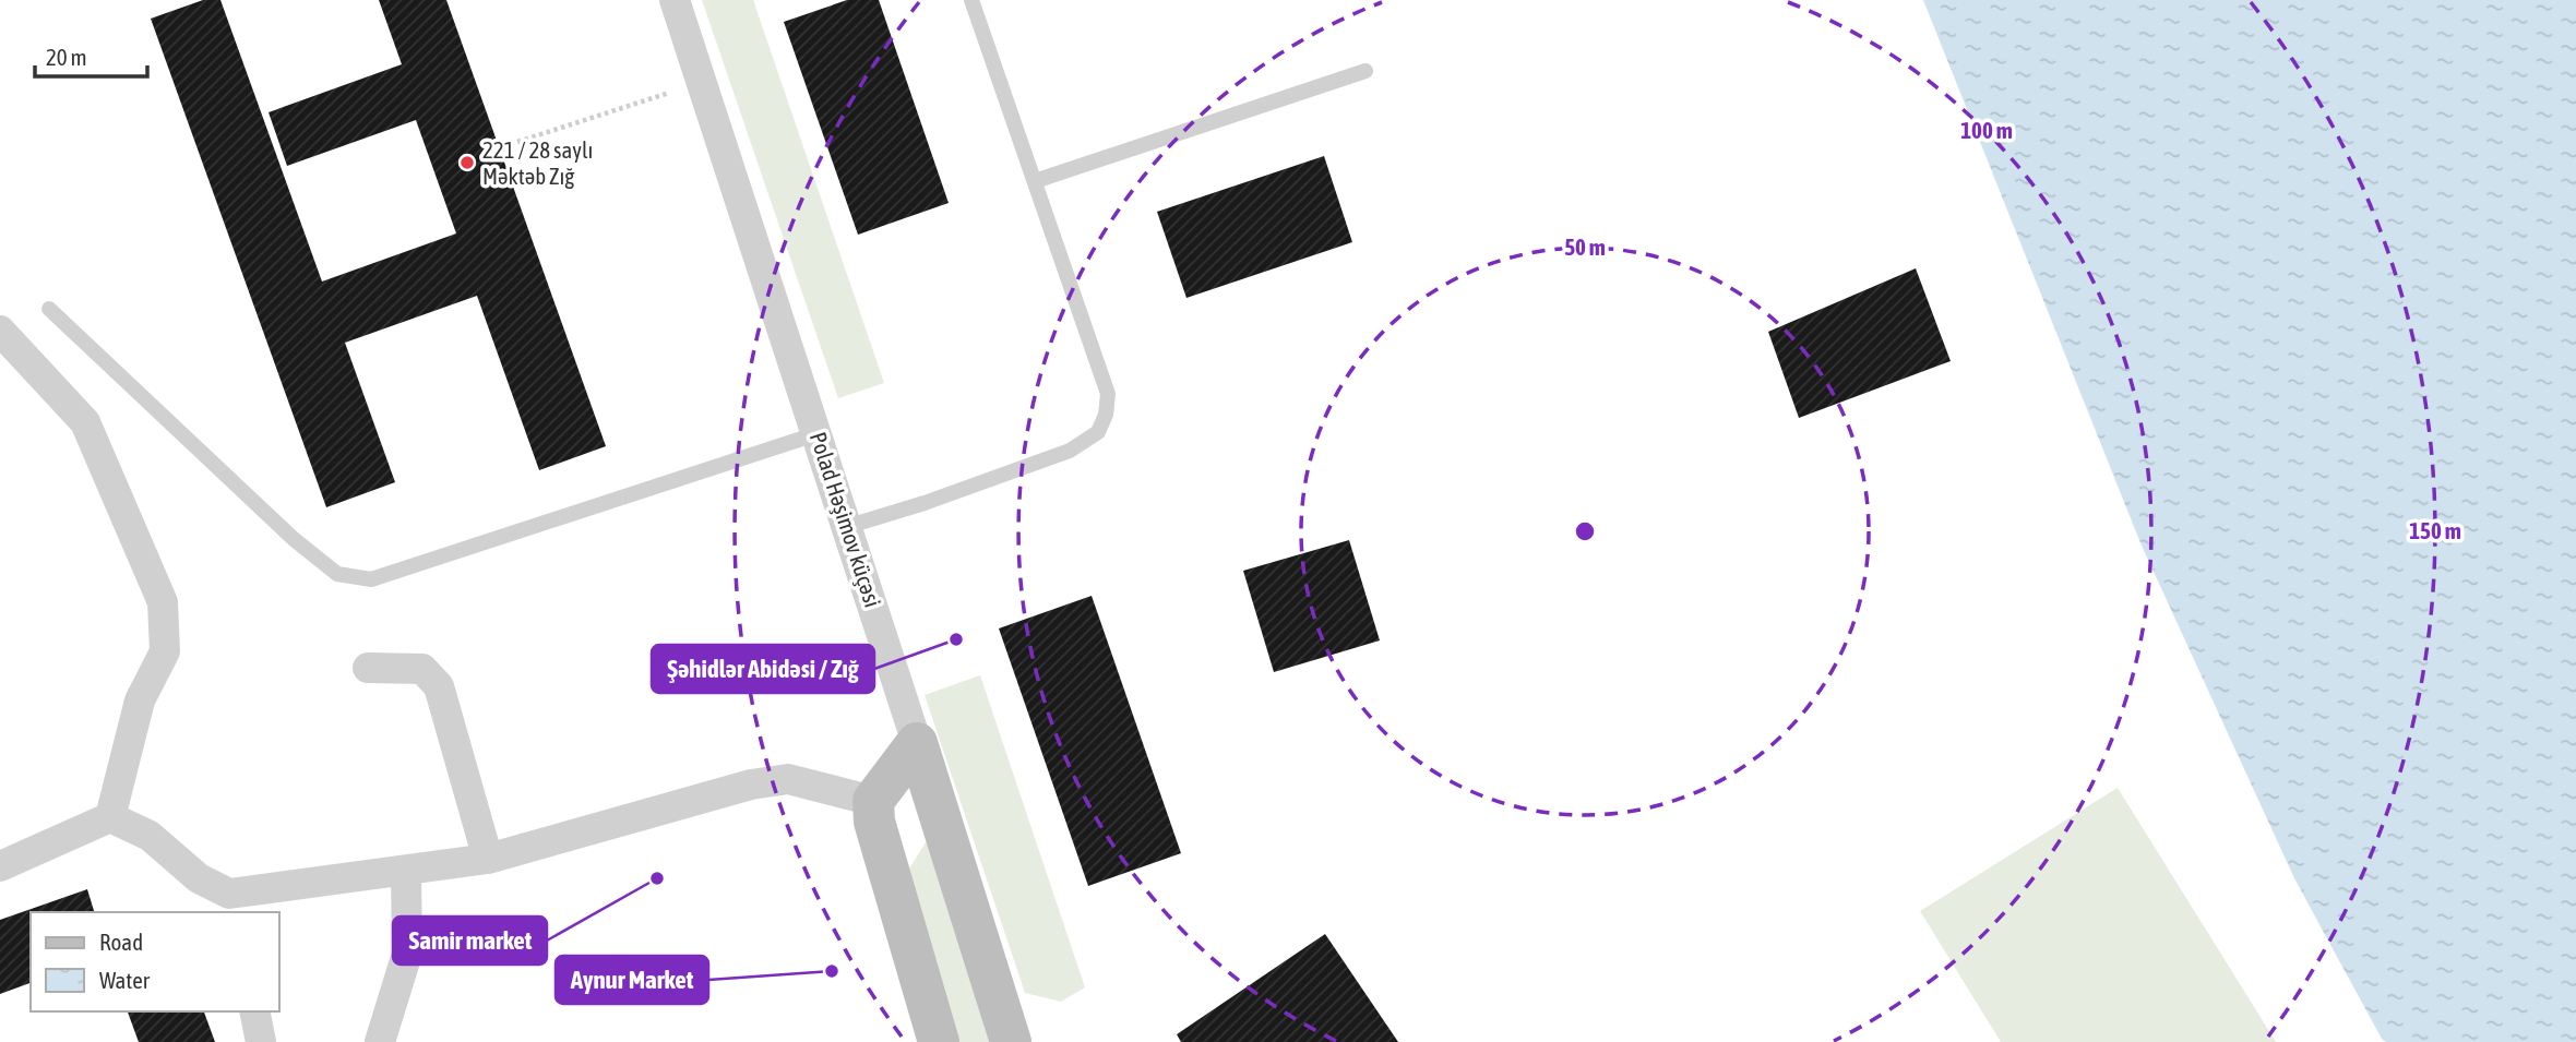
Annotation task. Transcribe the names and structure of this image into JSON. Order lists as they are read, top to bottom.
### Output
{
  "streets": {
    "street": ["Polad Həşimov küçəsi"]
  },
  "places": [
    "221 / 28 saylı Məktəb Zığ",
    "Şəhidlər Abidəsi / Zığ",
    "Samir market",
    "Aynur Market"
  ],
  "legend": ["Road", "Water"],
  "scale_bar": "20 m",
  "rings": ["100 m", "50 m", "150 m"]
}
